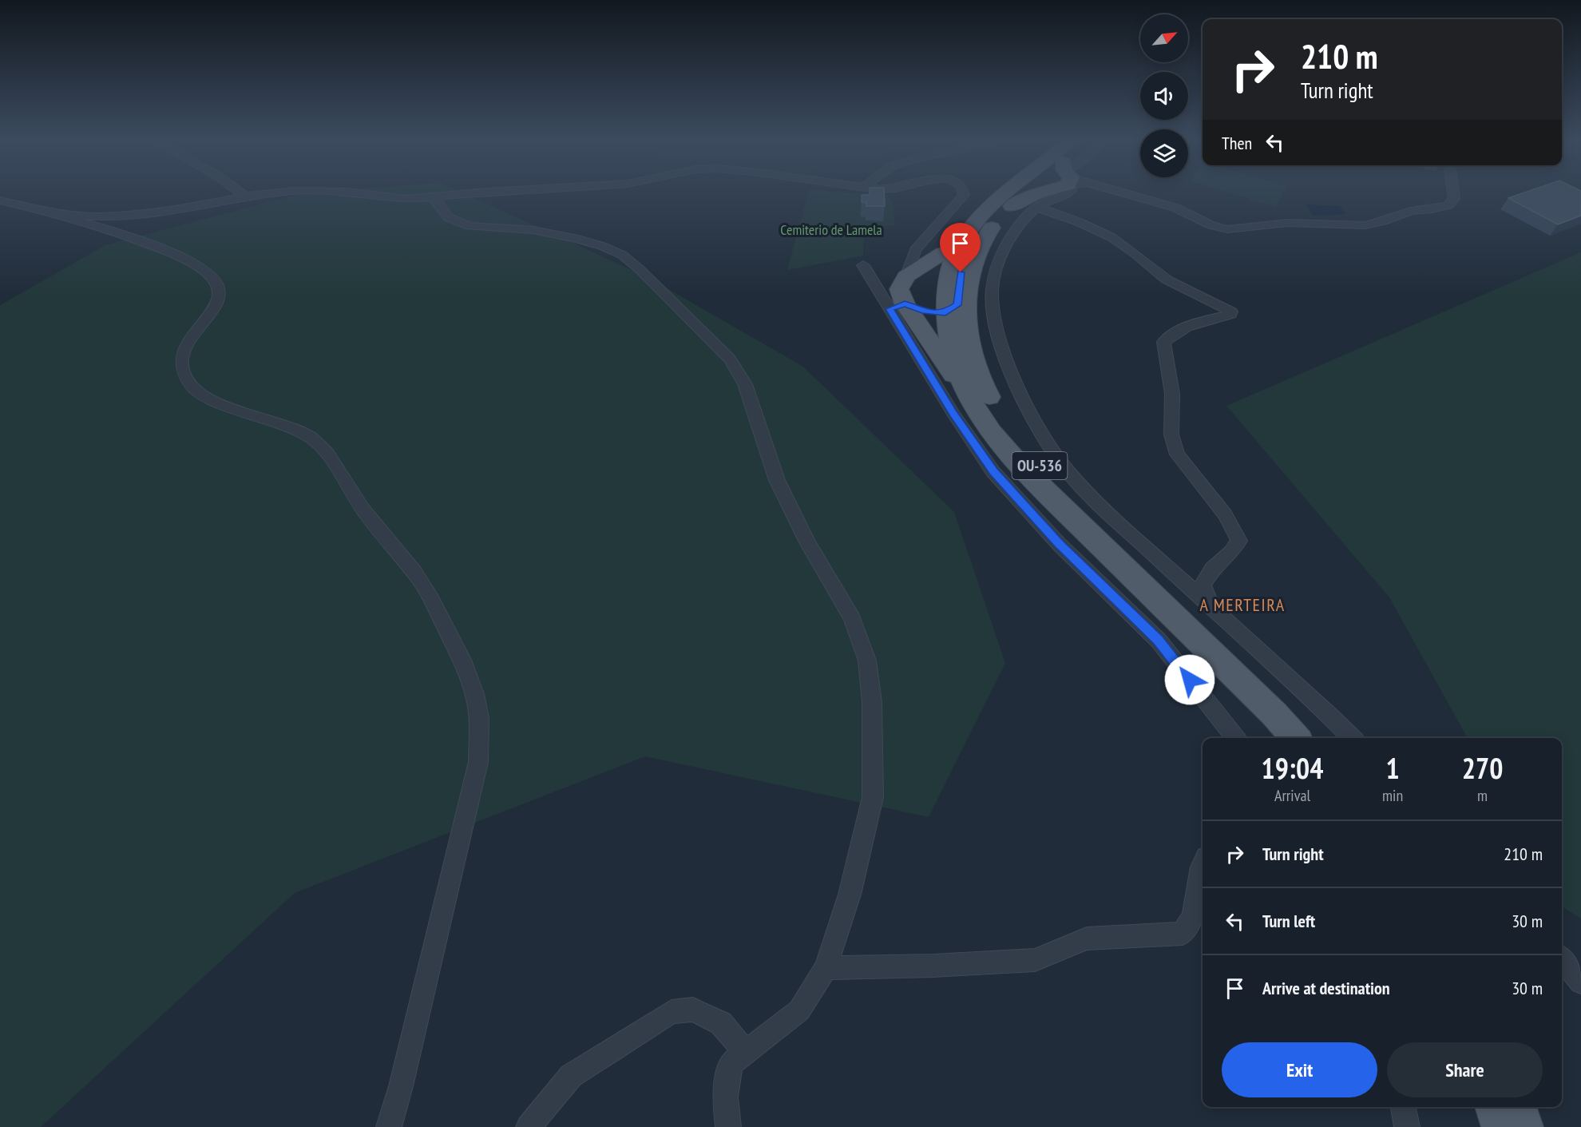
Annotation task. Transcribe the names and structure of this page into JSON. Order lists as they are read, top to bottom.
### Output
{
  "streets": {
    "main road": ["OU-536"]
  },
  "districts": ["A MERTEIRA"],
  "parks": ["Cemiterio de Lamela"],
  "north": "top right",
  "page": {
    "turn": ["210 m", "Turn right"],
    "then": "Then",
    "eta": [
      "19:04",
      "Arrival",
      "1",
      "min",
      "270",
      "m"
    ],
    "list": [
      {
        "name": "Turn right",
        "value": "210 m"
      },
      {
        "name": "Turn left",
        "value": "30 m"
      },
      {
        "name": "Arrive at destination",
        "value": "30 m"
      }
    ],
    "buttons": ["Exit", "Share"]
  }
}
